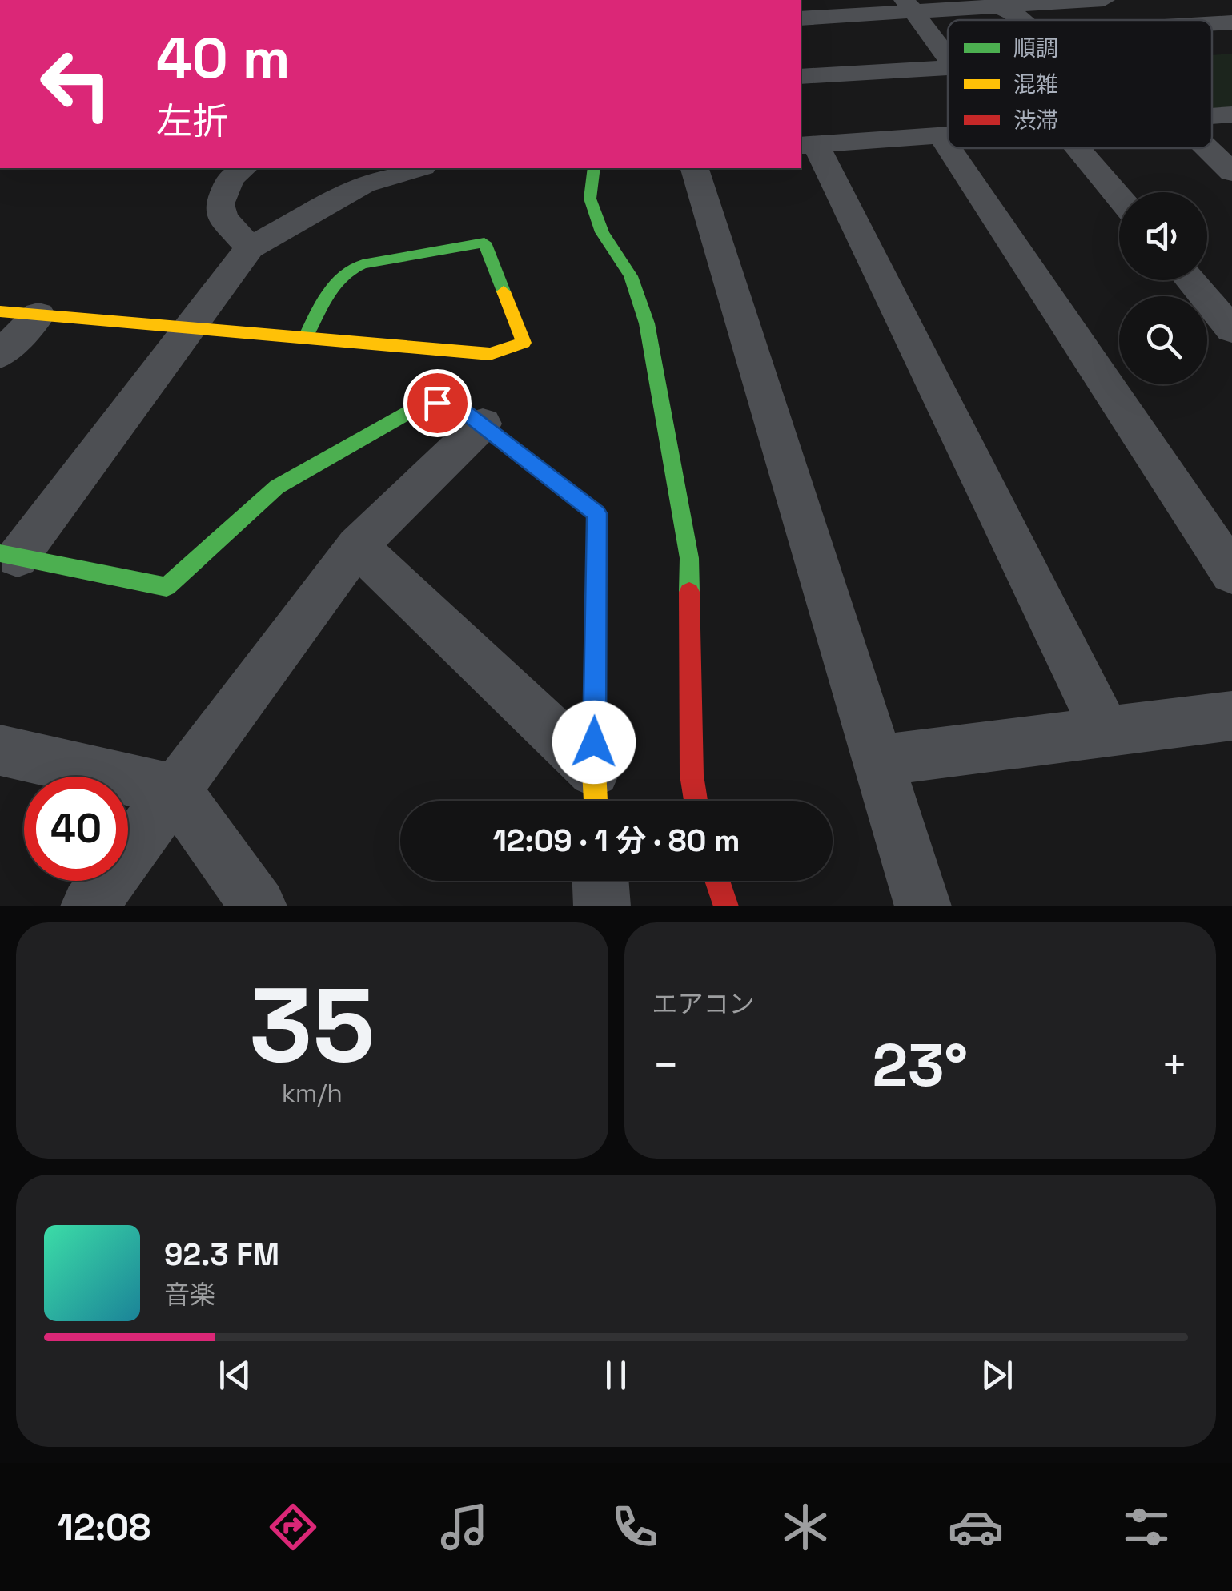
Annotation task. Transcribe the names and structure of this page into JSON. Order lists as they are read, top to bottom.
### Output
{
  "legend": ["順調", "混雑", "渋滞"],
  "page": {
    "turn": ["40 m", "左折"],
    "limit": "40",
    "trip": "12:09 · 1 分 · 80 m",
    "tile": [
      ["35", "km/h"],
      "エアコン"
    ],
    "heat": ["−", "23°", "+"],
    "song": ["92.3 FM", "音楽"],
    "tabs": "12:08"
  }
}
